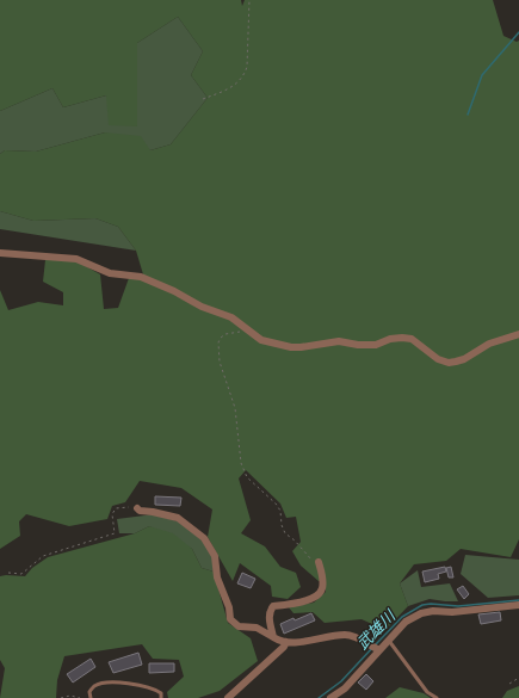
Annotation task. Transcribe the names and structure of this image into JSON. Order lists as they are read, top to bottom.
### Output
{
  "water": ["武雄川"]
}
